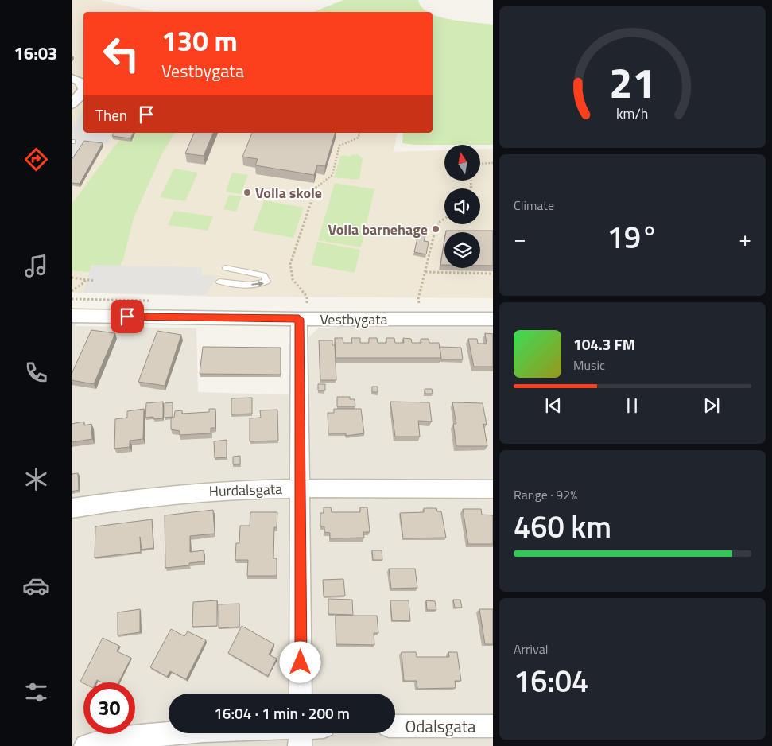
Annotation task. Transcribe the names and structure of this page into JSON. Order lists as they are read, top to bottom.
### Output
{
  "streets": {
    "street": ["Vestbygata", "Hurdalsgata", "Odalsgata"]
  },
  "places": ["Volla skole", "Volla barnehage"],
  "north": "top",
  "page": {
    "tabs": "16:03",
    "turn": ["130 m", "Vestbygata"],
    "then": "Then",
    "tile": [
      "Climate",
      ["Range · 92%", "460 km"],
      ["Arrival", "16:04"]
    ],
    "heat": ["−", "19°", "+"],
    "song": ["104.3 FM", "Music"],
    "limit": "30",
    "trip": "16:04 · 1 min · 200 m",
    "gauge": ["21", "km/h"]
  }
}
